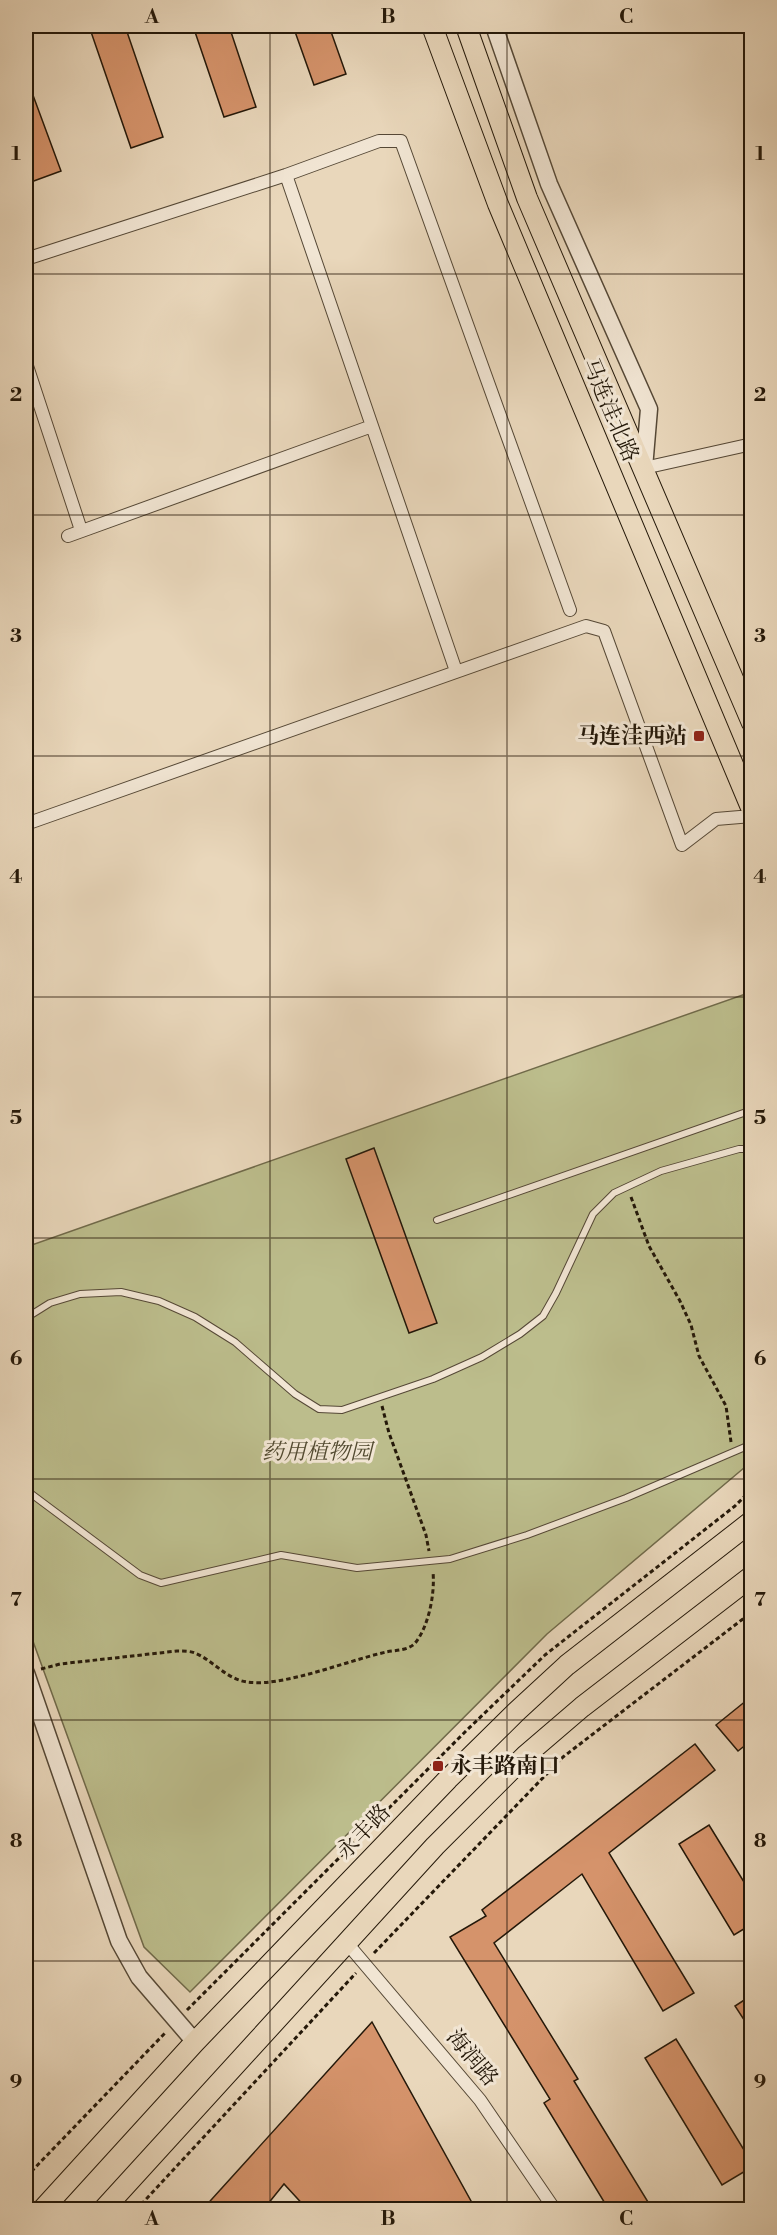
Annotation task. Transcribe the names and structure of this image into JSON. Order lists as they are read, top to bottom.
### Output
{
  "streets": {
    "main road": ["马连洼北路", "永丰路"],
    "street": ["海润路"]
  },
  "parks": ["药用植物园"],
  "places": {
    "transit": ["马连洼西站", "永丰路南口"]
  },
  "grid": {
    "columns": ["A", "B", "C"],
    "rows": [
      "1",
      "2",
      "3",
      "4",
      "5",
      "6",
      "7",
      "8",
      "9"
    ]
  }
}
